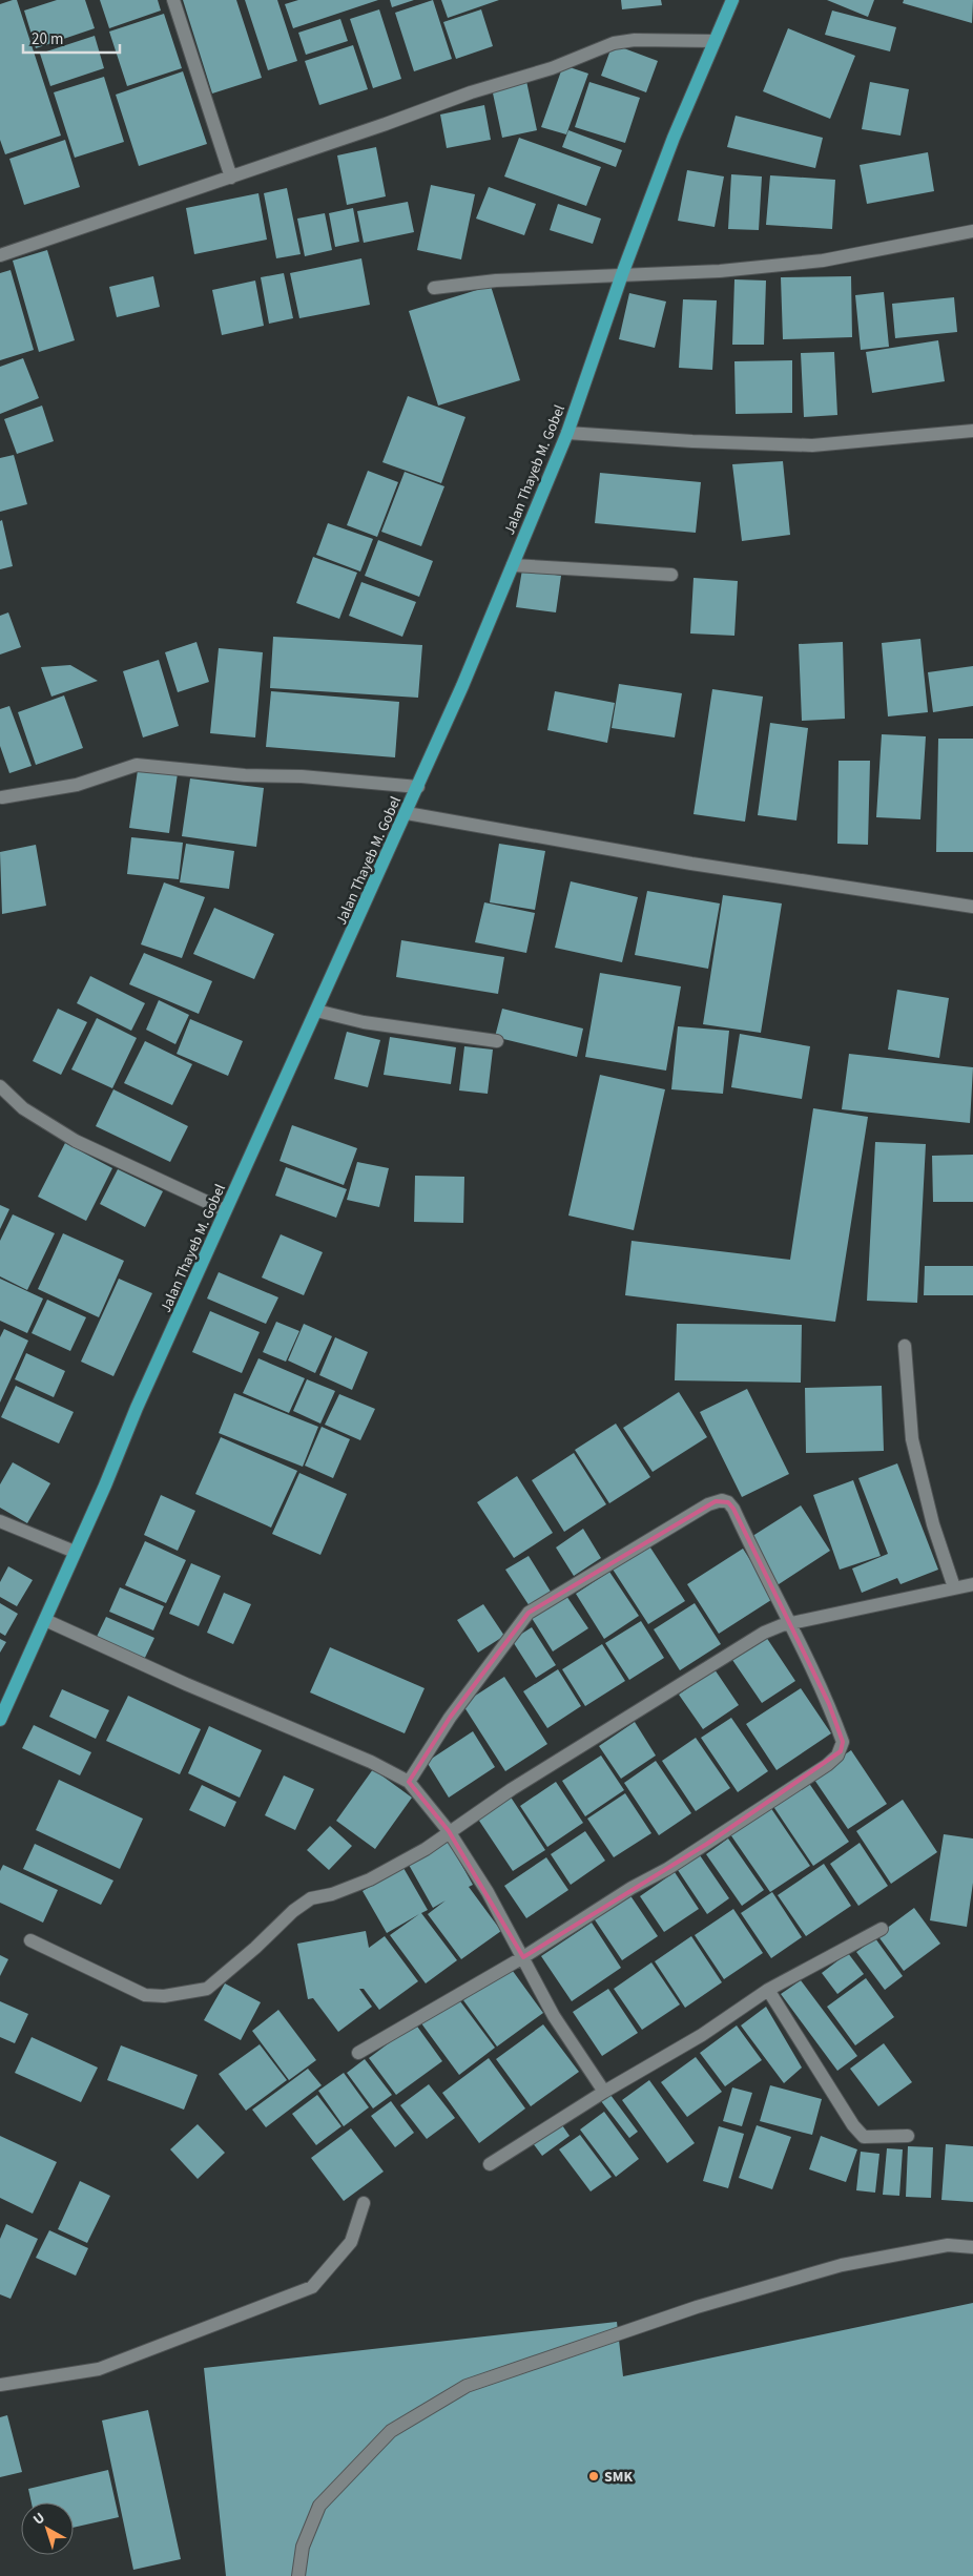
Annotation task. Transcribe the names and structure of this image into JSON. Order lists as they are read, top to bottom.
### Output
{
  "streets": {
    "main road": ["Jalan Thayeb M. Gobel"]
  },
  "places": ["SMK"],
  "scale_bar": "20 m",
  "north": "top left"
}
